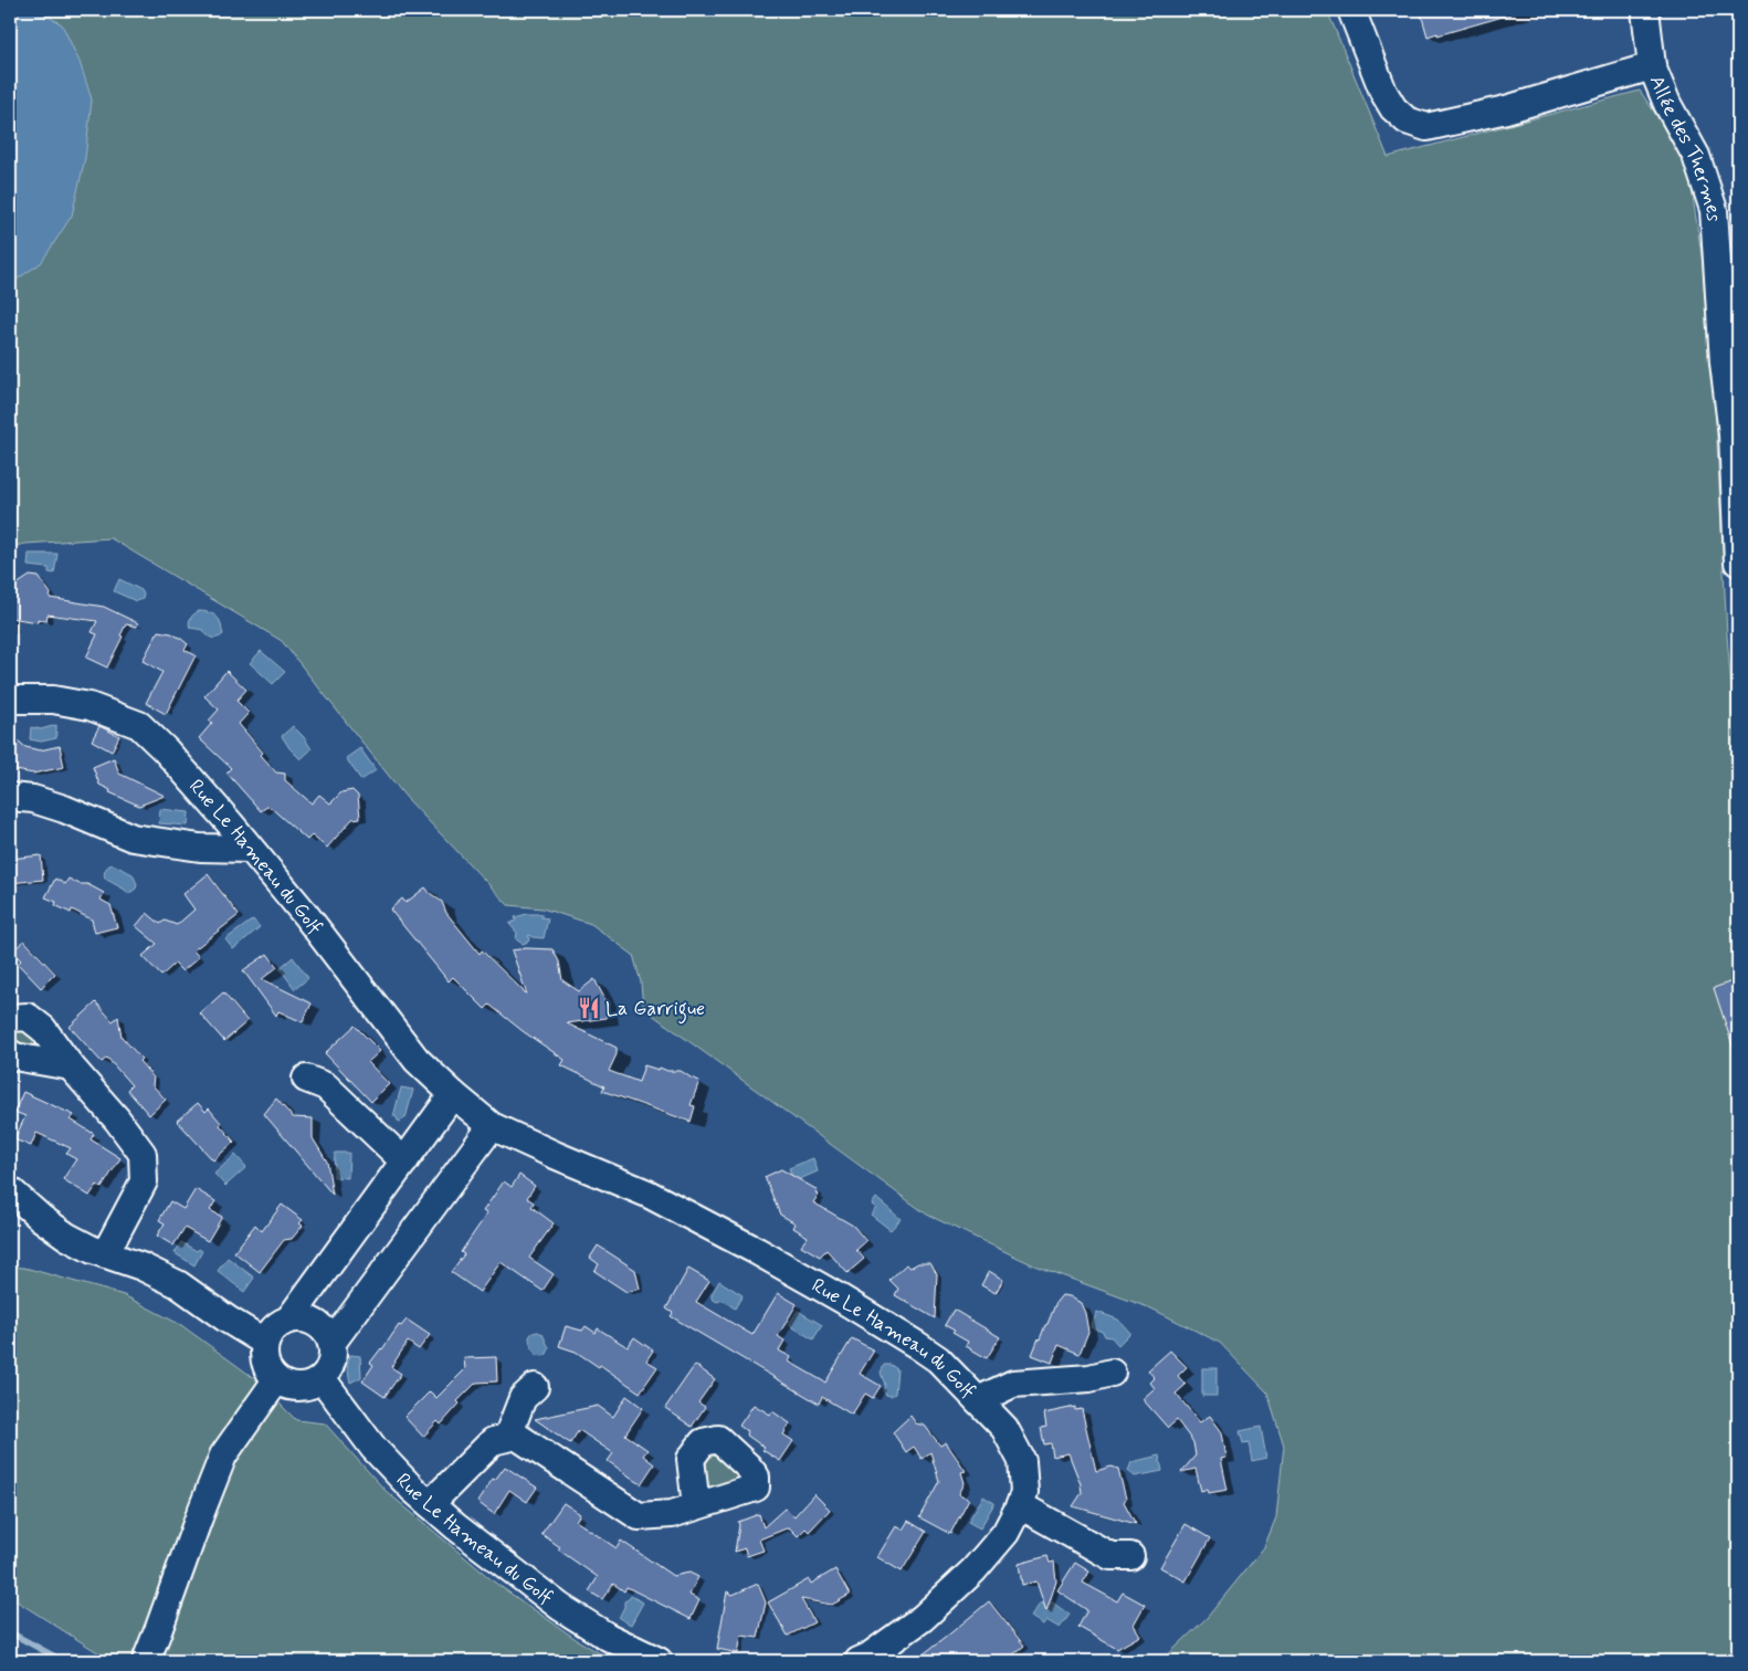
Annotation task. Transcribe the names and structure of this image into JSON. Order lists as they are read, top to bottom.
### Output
{
  "streets": {
    "street": ["Allée des Thermes", "Rue Le Hameau du Golf"]
  },
  "places": {
    "restaurant": ["La Garrigue"]
  }
}
